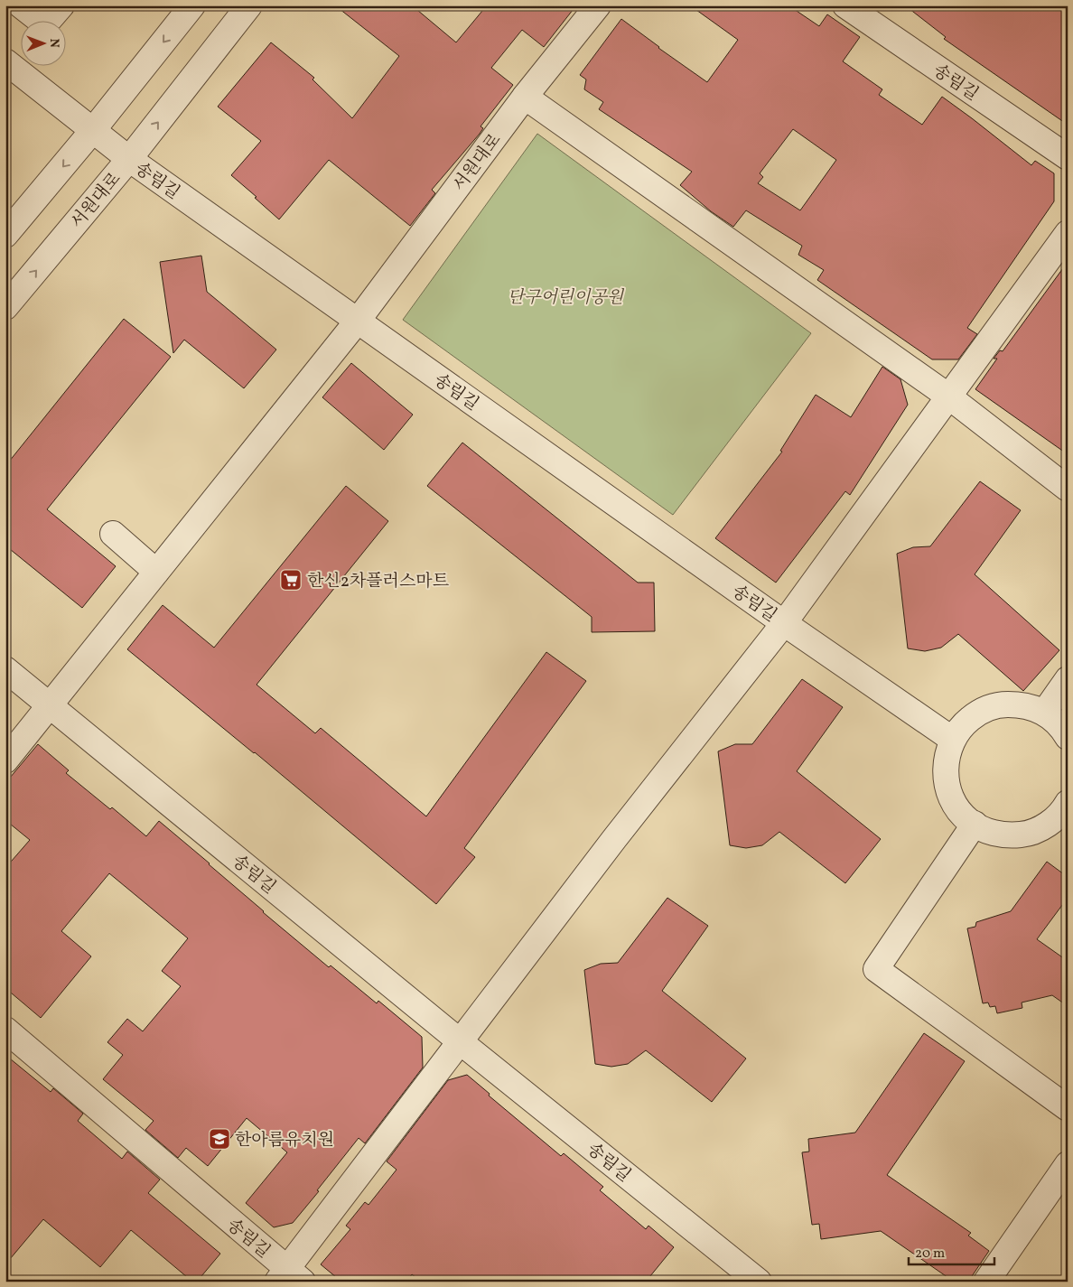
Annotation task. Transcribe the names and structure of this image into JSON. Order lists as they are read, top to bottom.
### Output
{
  "streets": {
    "street": ["송림길", "서원대로"]
  },
  "crossings": [
    ["송림길", "서원대로"]
  ],
  "parks": ["단구어린이공원"],
  "places": {
    "supermarket": ["한신2차플러스마트"],
    "school or university": ["한아름유치원"]
  },
  "scale_bar": "20 m",
  "north": "right"
}
